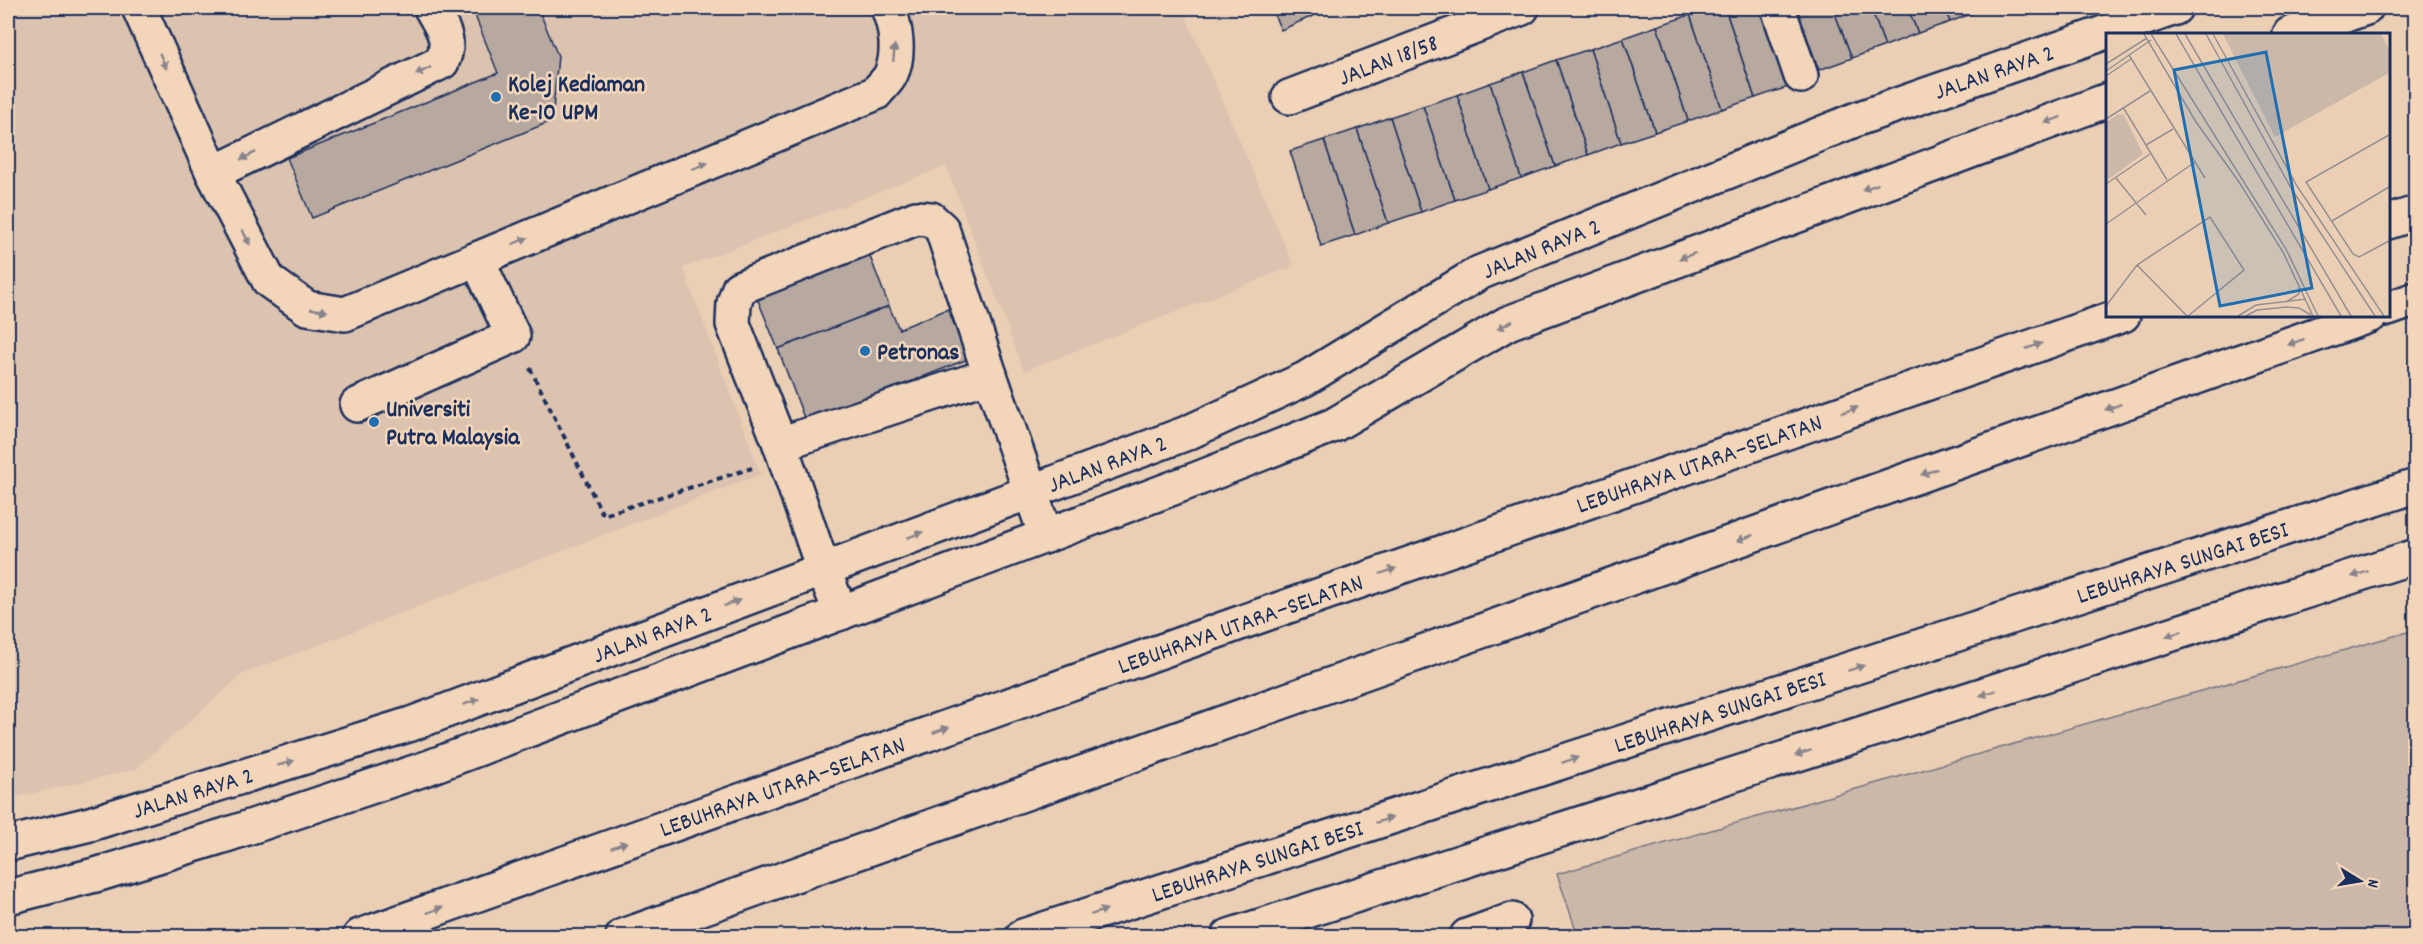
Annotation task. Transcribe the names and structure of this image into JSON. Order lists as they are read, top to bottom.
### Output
{
  "streets": {
    "main road": [
      "JALAN 18/58",
      "JALAN RAYA 2",
      "LEBUHRAYA UTARA–SELATAN",
      "LEBUHRAYA SUNGAI BESI"
    ]
  },
  "places": ["Kolej Kediaman Ke-10 UPM", "Petronas", "Universiti Putra Malaysia"],
  "north": "right"
}
